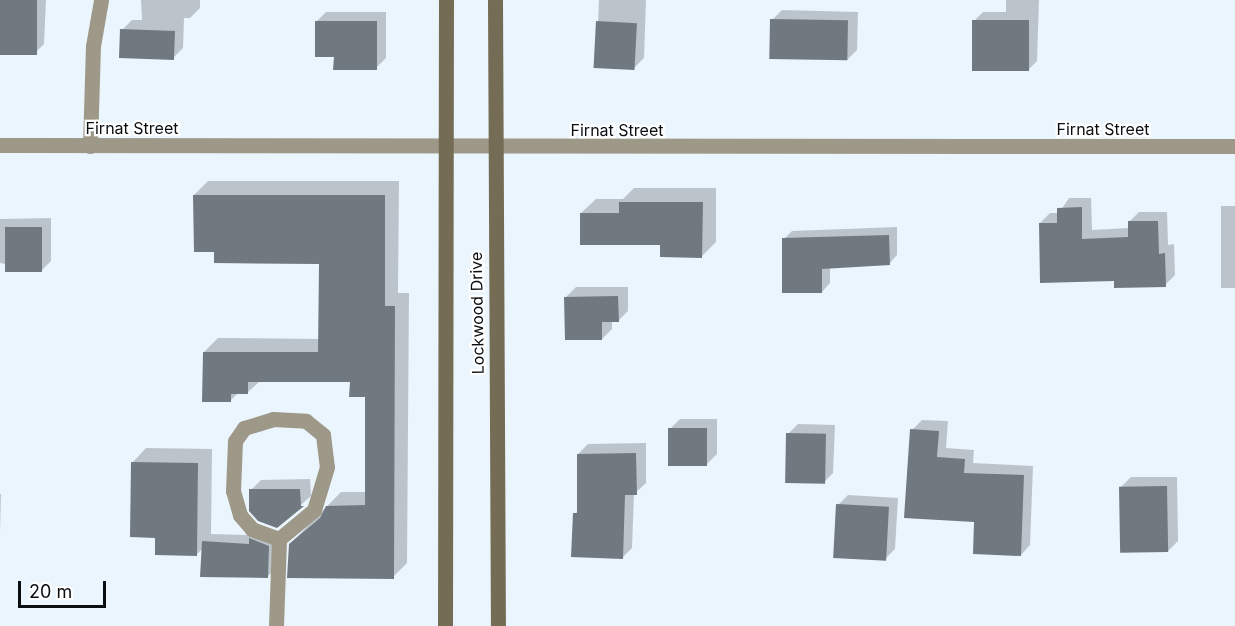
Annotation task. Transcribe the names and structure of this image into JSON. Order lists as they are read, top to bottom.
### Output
{
  "streets": {
    "main road": ["Lockwood Drive"],
    "street": ["Firnat Street"]
  },
  "crossings": [
    ["Firnat Street", "Lockwood Drive"]
  ],
  "scale_bar": "20 m"
}
